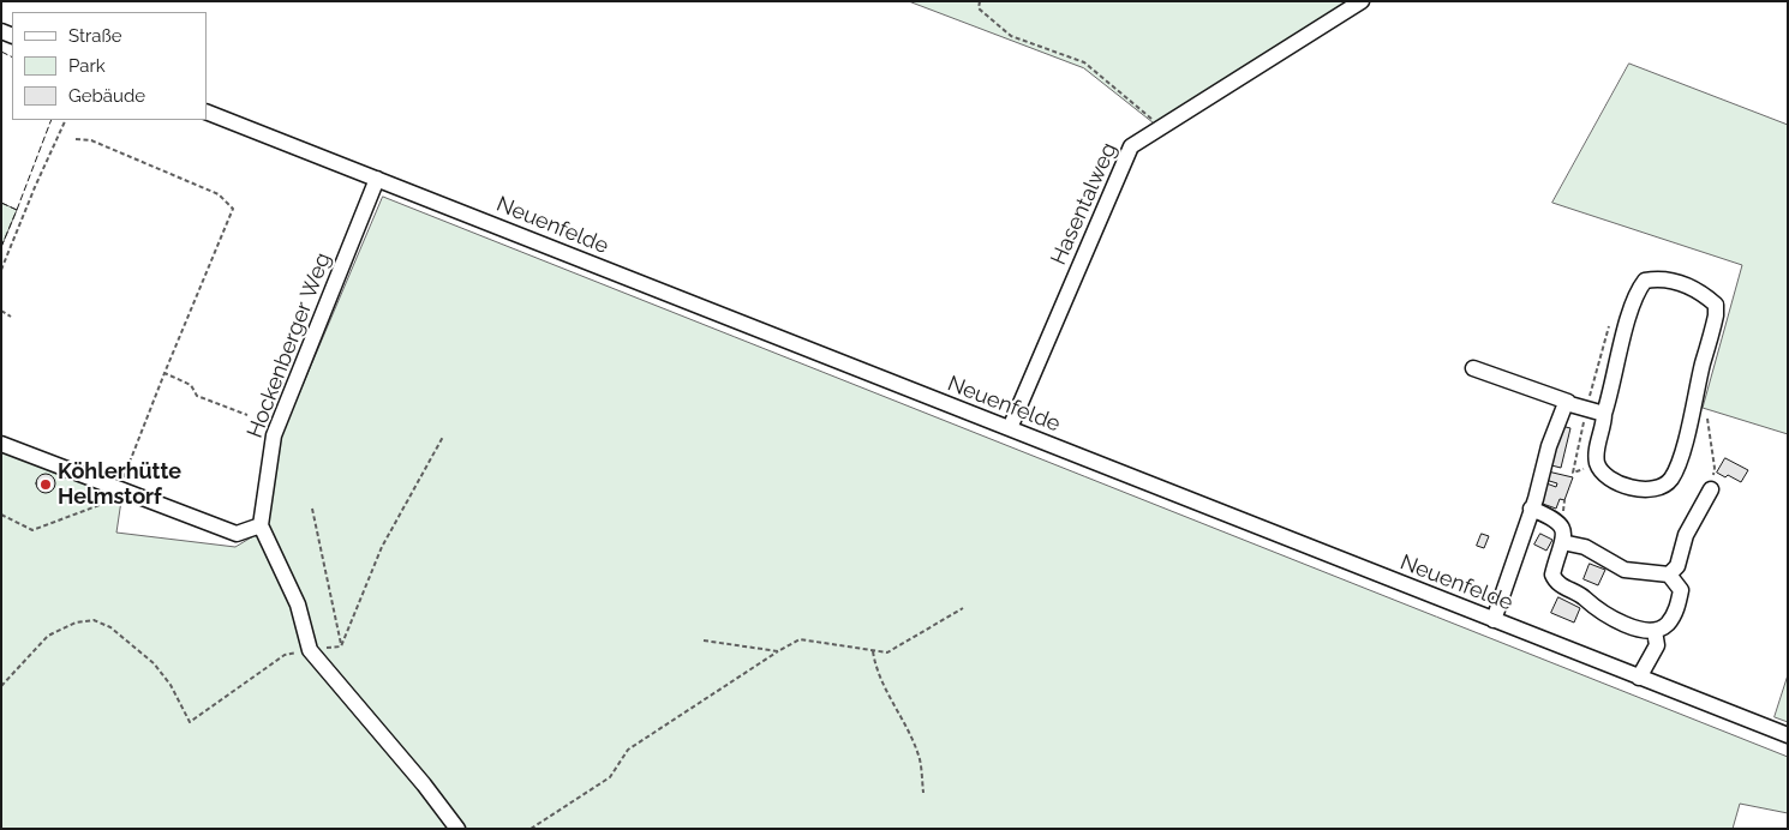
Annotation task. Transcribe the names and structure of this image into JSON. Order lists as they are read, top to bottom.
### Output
{
  "streets": {
    "street": ["Hasentalweg", "Neuenfelde", "Hockenberger Weg"]
  },
  "crossings": [
    ["Hasentalweg", "Neuenfelde"],
    ["Neuenfelde", "Hockenberger Weg"]
  ],
  "places": ["Köhlerhütte Helmstorf"],
  "legend": ["Straße", "Park", "Gebäude"]
}
